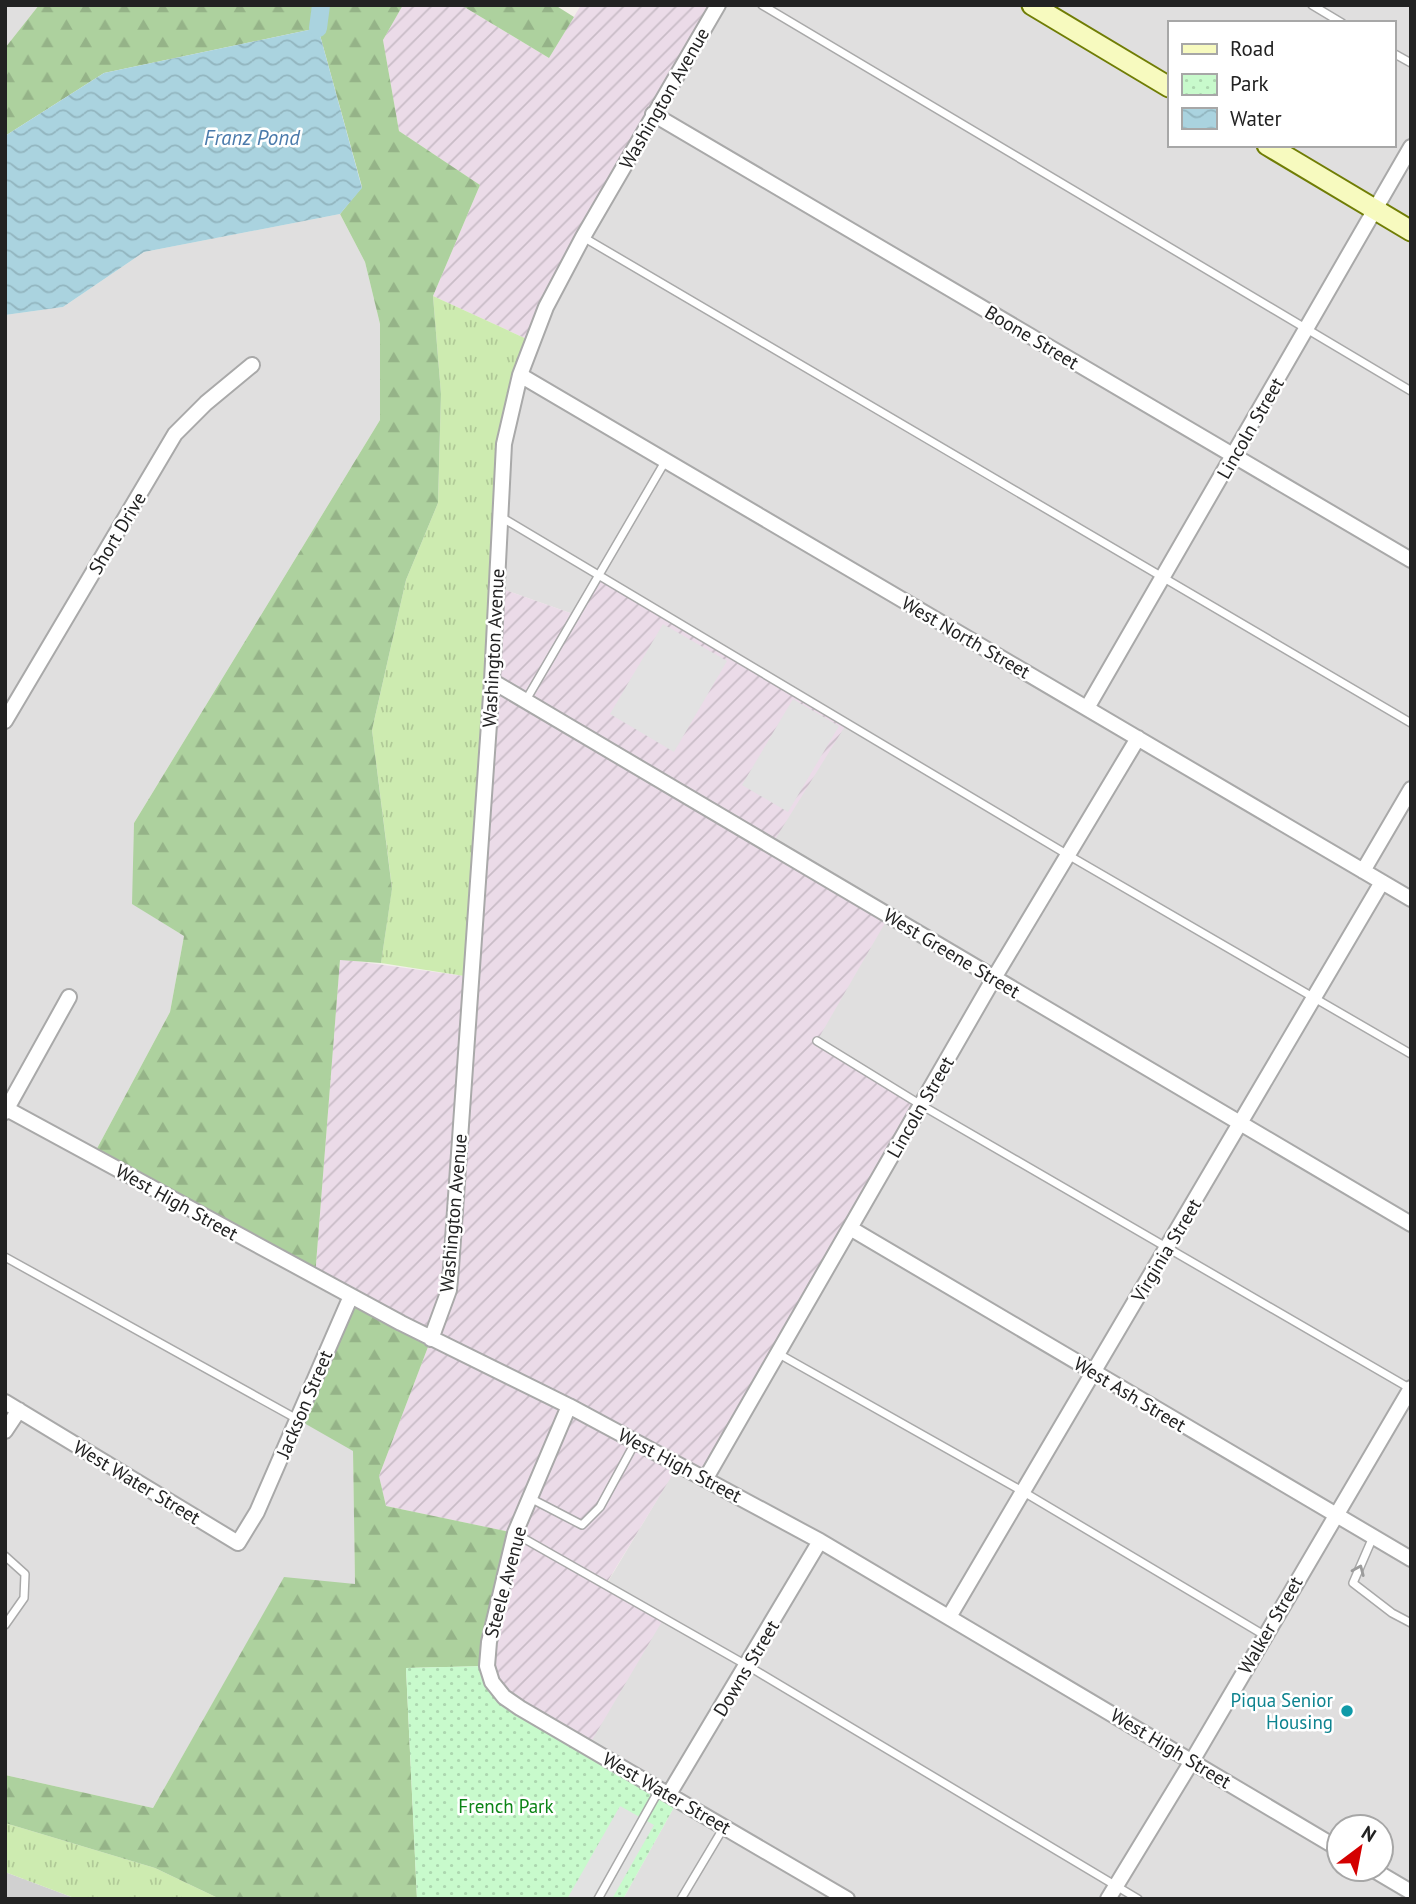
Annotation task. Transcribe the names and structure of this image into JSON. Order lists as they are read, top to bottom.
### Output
{
  "streets": {
    "street": [
      "Washington Avenue",
      "Boone Street",
      "Lincoln Street",
      "Short Drive",
      "West North Street",
      "West Greene Street",
      "West High Street",
      "Virginia Street",
      "West Ash Street",
      "Jackson Street",
      "West Water Street",
      "Steele Avenue",
      "Walker Street",
      "Downs Street"
    ]
  },
  "crossings": [
    ["Washington Avenue", "Boone Street"],
    ["Washington Avenue", "West North Street"],
    ["Washington Avenue", "West Greene Street"],
    ["Washington Avenue", "West High Street"],
    ["Boone Street", "Lincoln Street"],
    ["Lincoln Street", "West North Street"],
    ["Lincoln Street", "West Greene Street"],
    ["Lincoln Street", "West High Street"],
    ["Lincoln Street", "West Ash Street"],
    ["West North Street", "Virginia Street"],
    ["West Greene Street", "Virginia Street"],
    ["West High Street", "Virginia Street"],
    ["West High Street", "Jackson Street"],
    ["West High Street", "Steele Avenue"],
    ["West High Street", "Walker Street"],
    ["West High Street", "Downs Street"],
    ["Virginia Street", "West Ash Street"],
    ["West Ash Street", "Walker Street"],
    ["Jackson Street", "West Water Street"],
    ["West Water Street", "Steele Avenue"],
    ["West Water Street", "Downs Street"]
  ],
  "water": ["Franz Pond"],
  "parks": ["French Park"],
  "places": ["Piqua Senior Housing"],
  "legend": ["Road", "Park", "Water"],
  "north": "top right"
}
